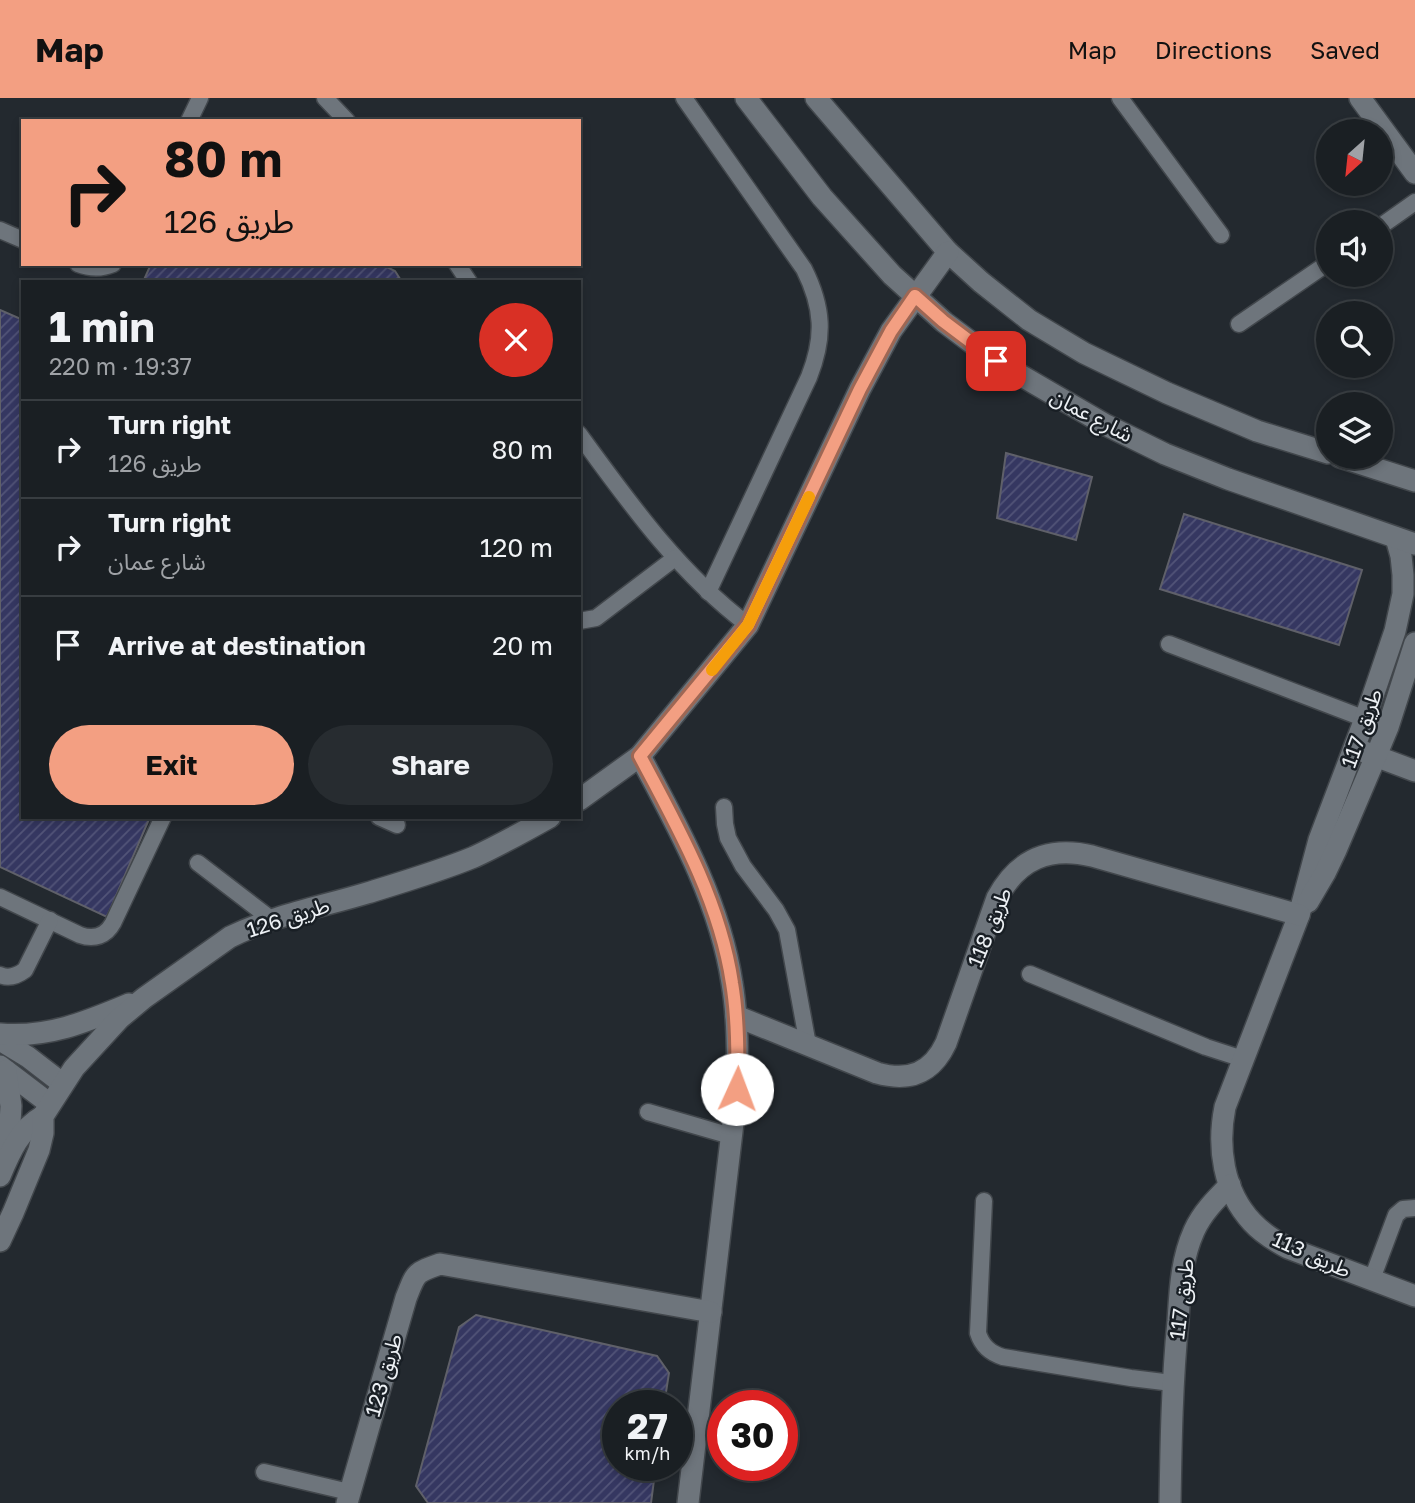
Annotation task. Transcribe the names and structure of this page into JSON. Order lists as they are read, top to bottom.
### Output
{
  "streets": {
    "street": [
      "شارع عمان",
      "طريق 117",
      "طريق 126",
      "طريق 118",
      "طريق 113",
      "طريق 123"
    ]
  },
  "crossings": [
    ["شارع عمان", "طريق 117"],
    ["طريق 117", "طريق 118"],
    ["طريق 117", "طريق 113"]
  ],
  "north": "bottom left",
  "page": {
    "header": "Map",
    "nav": ["Map", "Directions", "Saved"],
    "turn": ["80 m", "طريق 126"],
    "heading": ["1 min", "220 m · 19:37"],
    "list": [
      {
        "name": "Turn right",
        "note": "طريق 126",
        "value": "80 m"
      },
      {
        "name": "Turn right",
        "note": "شارع عمان",
        "value": "120 m"
      },
      {
        "name": "Arrive at destination",
        "value": "20 m"
      }
    ],
    "buttons": ["Exit", "Share"],
    "speed": "27 km/h",
    "limit": "30"
  }
}
